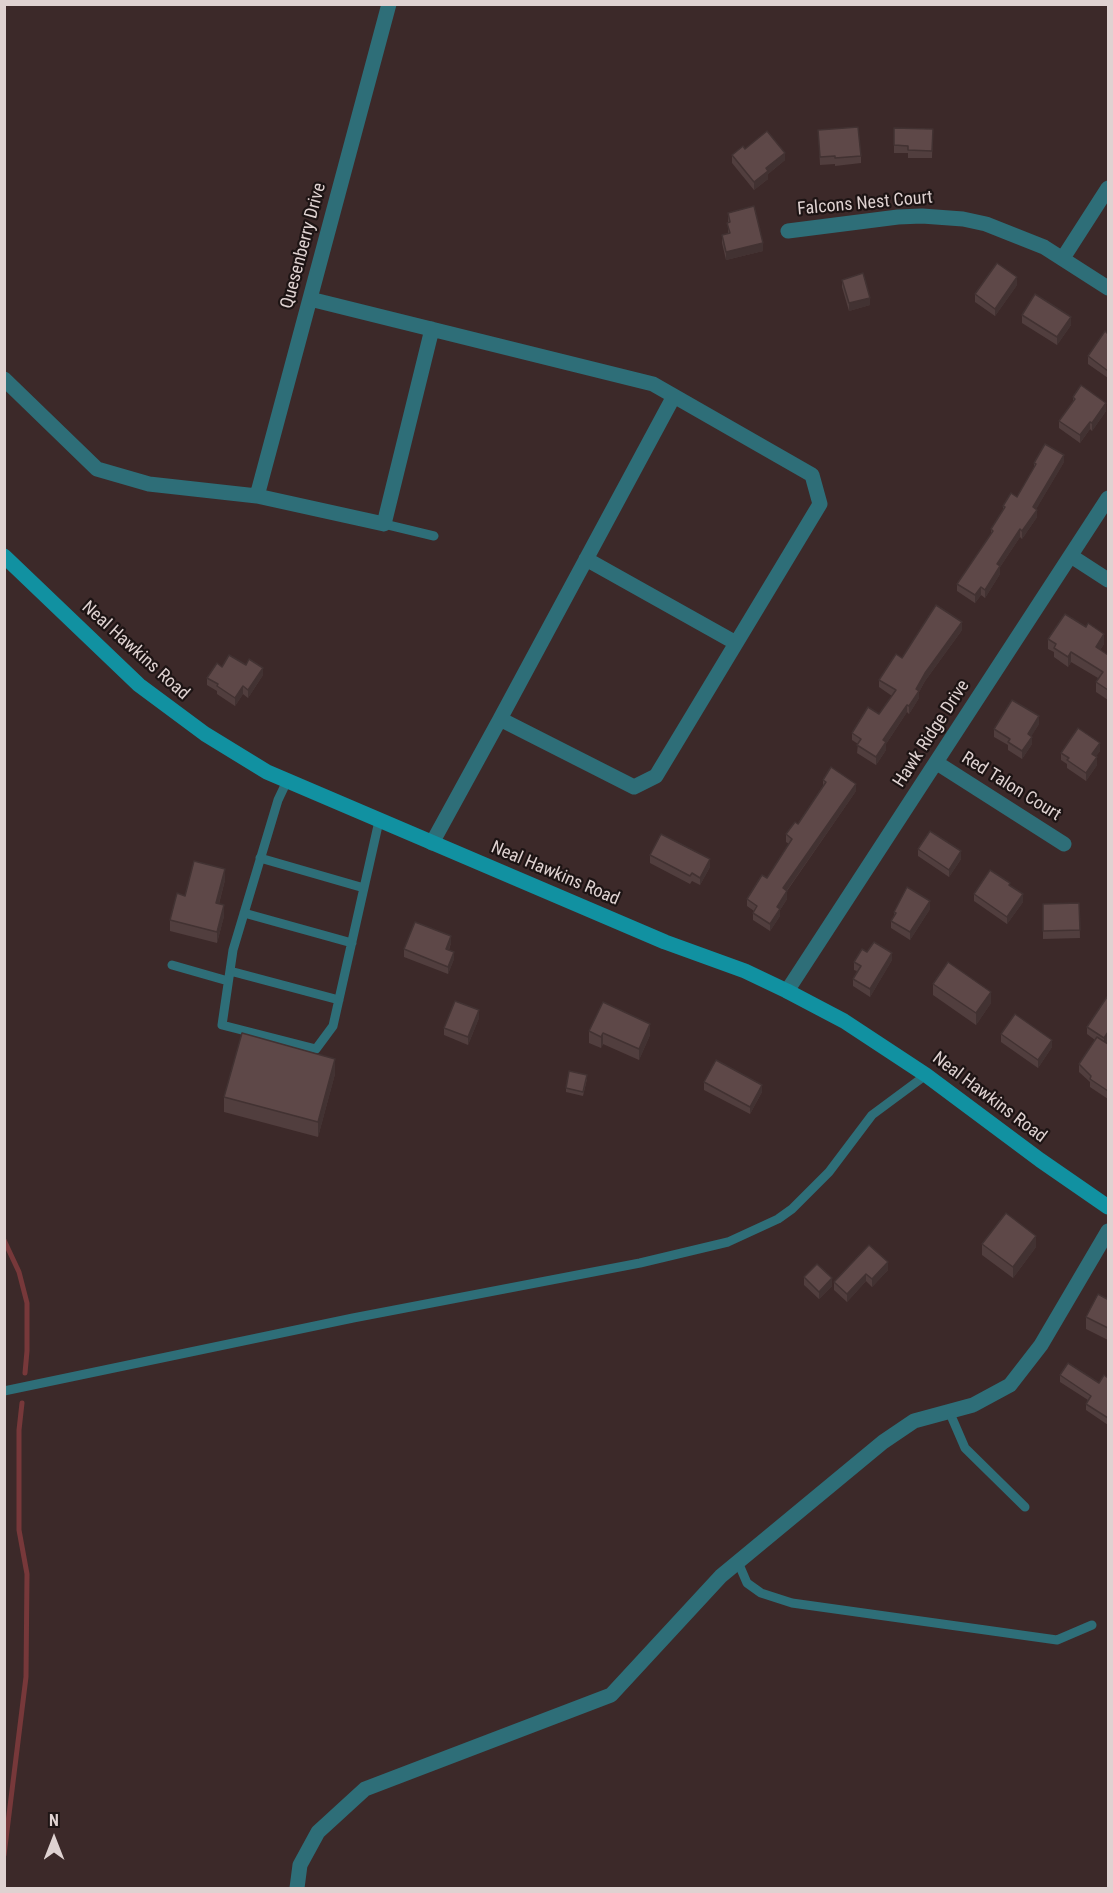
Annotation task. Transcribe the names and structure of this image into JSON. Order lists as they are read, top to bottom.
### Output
{
  "streets": {
    "street": [
      "Falcons Nest Court",
      "Quesenberry Drive",
      "Neal Hawkins Road",
      "Hawk Ridge Drive",
      "Red Talon Court"
    ]
  },
  "crossings": [
    ["Neal Hawkins Road", "Hawk Ridge Drive"],
    ["Hawk Ridge Drive", "Red Talon Court"]
  ],
  "north": "top"
}
